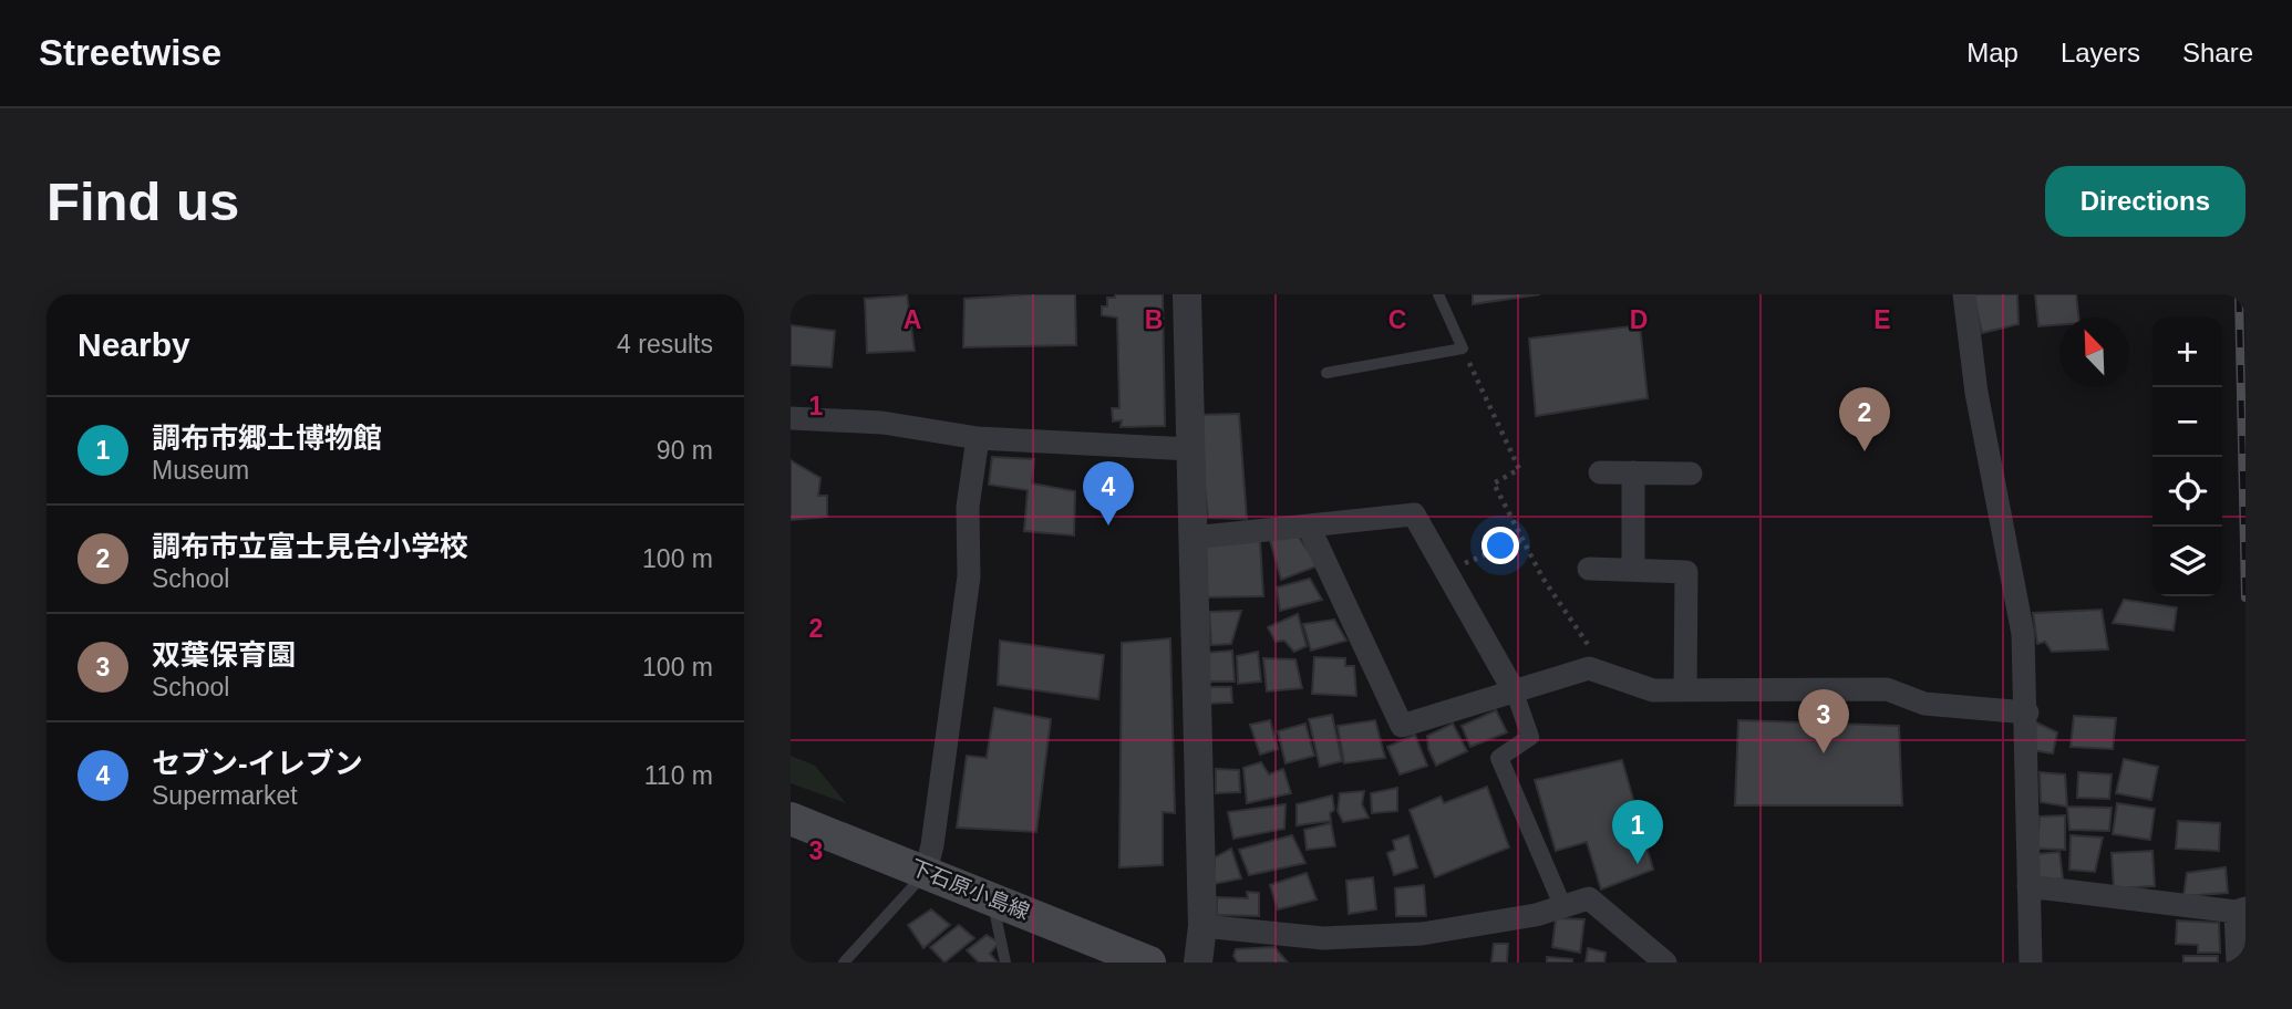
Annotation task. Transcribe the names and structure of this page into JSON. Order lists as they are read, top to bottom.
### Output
{
  "streets": {
    "main road": ["下石原小島線"]
  },
  "north": "top left",
  "page": {
    "header": "Streetwise",
    "nav": ["Map", "Layers", "Share"],
    "buttons": "Directions",
    "title": "Find us",
    "heading": ["Nearby", "4 results"],
    "map_buttons": ["+", "−"],
    "pins": [
      "2",
      "4",
      "3",
      "1"
    ],
    "list": [
      {
        "mark": "1",
        "name": "調布市郷土博物館",
        "note": "Museum",
        "value": "90 m"
      },
      {
        "mark": "2",
        "name": "調布市立富士見台小学校",
        "note": "School",
        "value": "100 m"
      },
      {
        "mark": "3",
        "name": "双葉保育園",
        "note": "School",
        "value": "100 m"
      },
      {
        "mark": "4",
        "name": "セブン-イレブン",
        "note": "Supermarket",
        "value": "110 m"
      }
    ]
  },
  "grid": {
    "columns": [
      "A",
      "B",
      "C",
      "D",
      "E"
    ],
    "rows": ["1", "2", "3"]
  }
}
